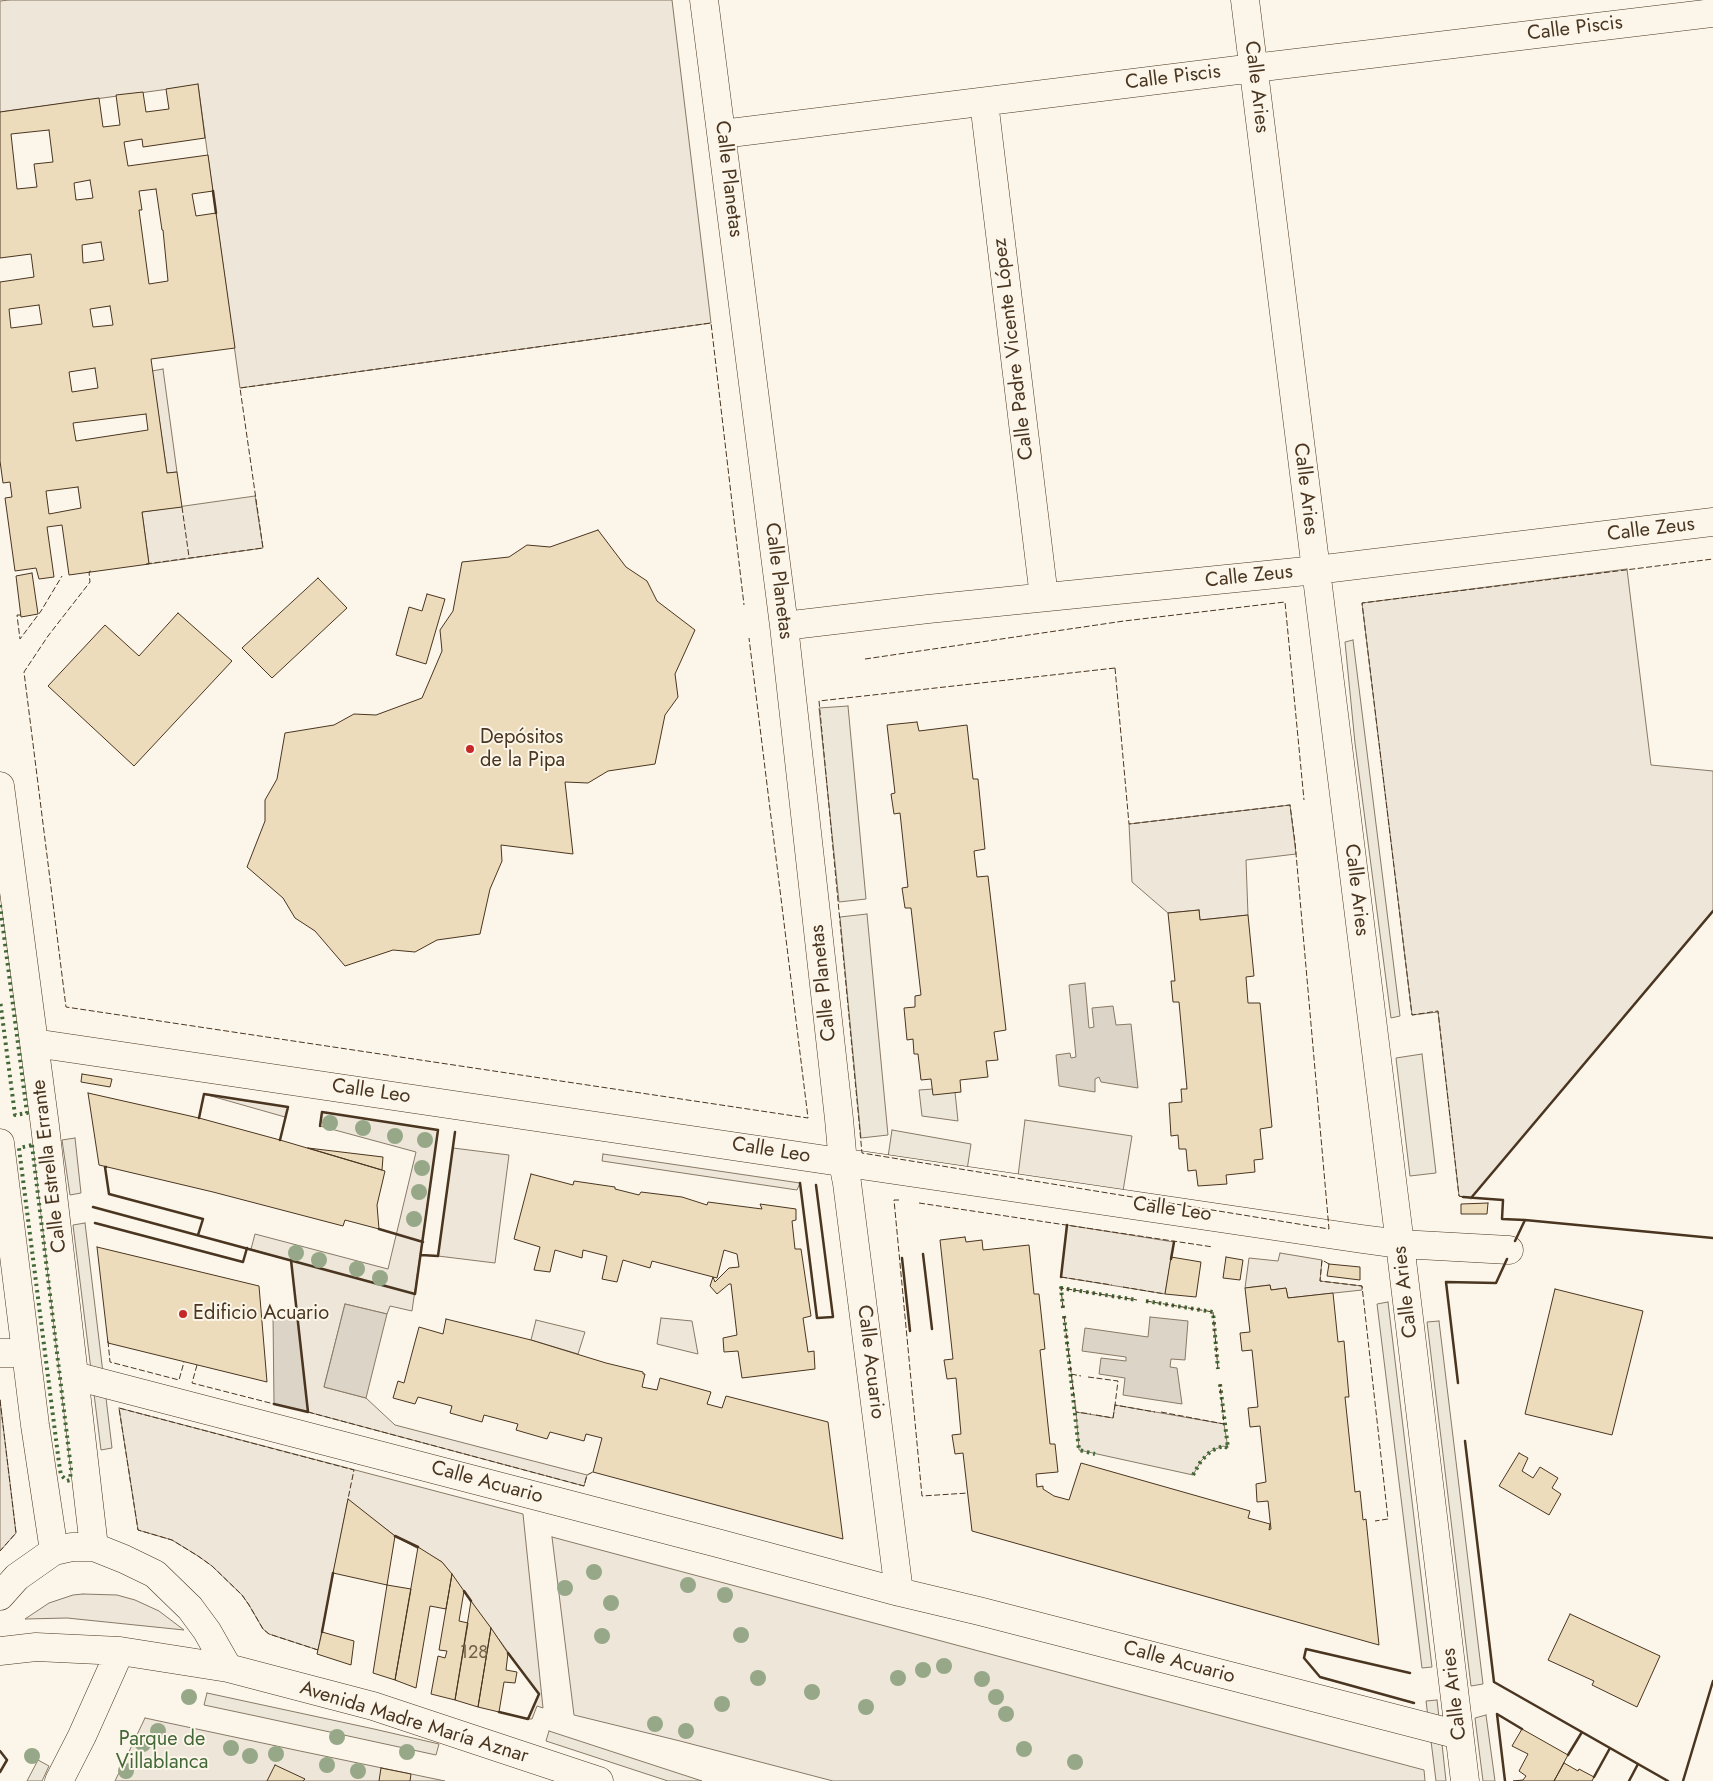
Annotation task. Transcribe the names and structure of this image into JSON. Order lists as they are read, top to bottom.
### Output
{
  "streets": {
    "street": [
      "Calle Piscis",
      "Calle Aries",
      "Calle Planetas",
      "Calle Padre Vicente López",
      "Calle Zeus",
      "Calle Leo",
      "Calle Estrella Errante",
      "Calle Acuario",
      "Avenida Madre María Aznar"
    ]
  },
  "crossings": [
    ["Calle Piscis", "Calle Aries"],
    ["Calle Piscis", "Calle Planetas"],
    ["Calle Piscis", "Calle Padre Vicente López"],
    ["Calle Aries", "Calle Zeus"],
    ["Calle Aries", "Calle Leo"],
    ["Calle Aries", "Calle Acuario"],
    ["Calle Planetas", "Calle Zeus"],
    ["Calle Planetas", "Calle Leo"],
    ["Calle Planetas", "Calle Acuario"],
    ["Calle Padre Vicente López", "Calle Zeus"],
    ["Calle Leo", "Calle Estrella Errante"],
    ["Calle Leo", "Calle Acuario"],
    ["Calle Estrella Errante", "Calle Acuario"]
  ],
  "parks": ["Parque de Villablanca"],
  "places": ["Depósitos de la Pipa", "Edificio Acuario"],
  "house_numbers": ["128"]
}
